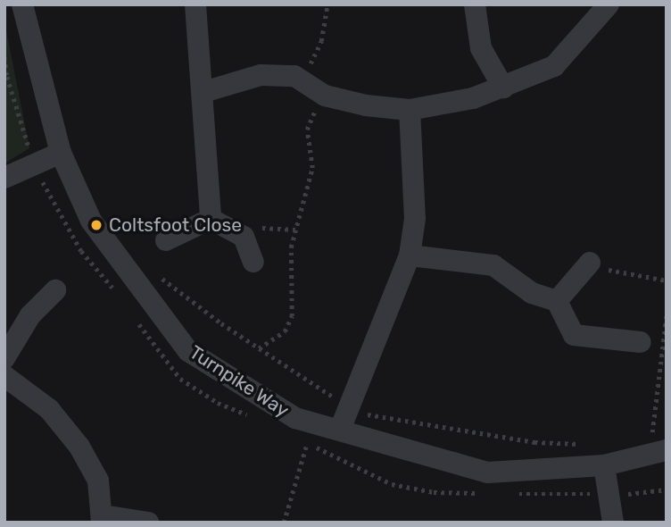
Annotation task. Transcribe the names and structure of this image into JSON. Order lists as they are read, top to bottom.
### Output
{
  "streets": {
    "street": ["Turnpike Way"]
  },
  "places": ["Coltsfoot Close"]
}
